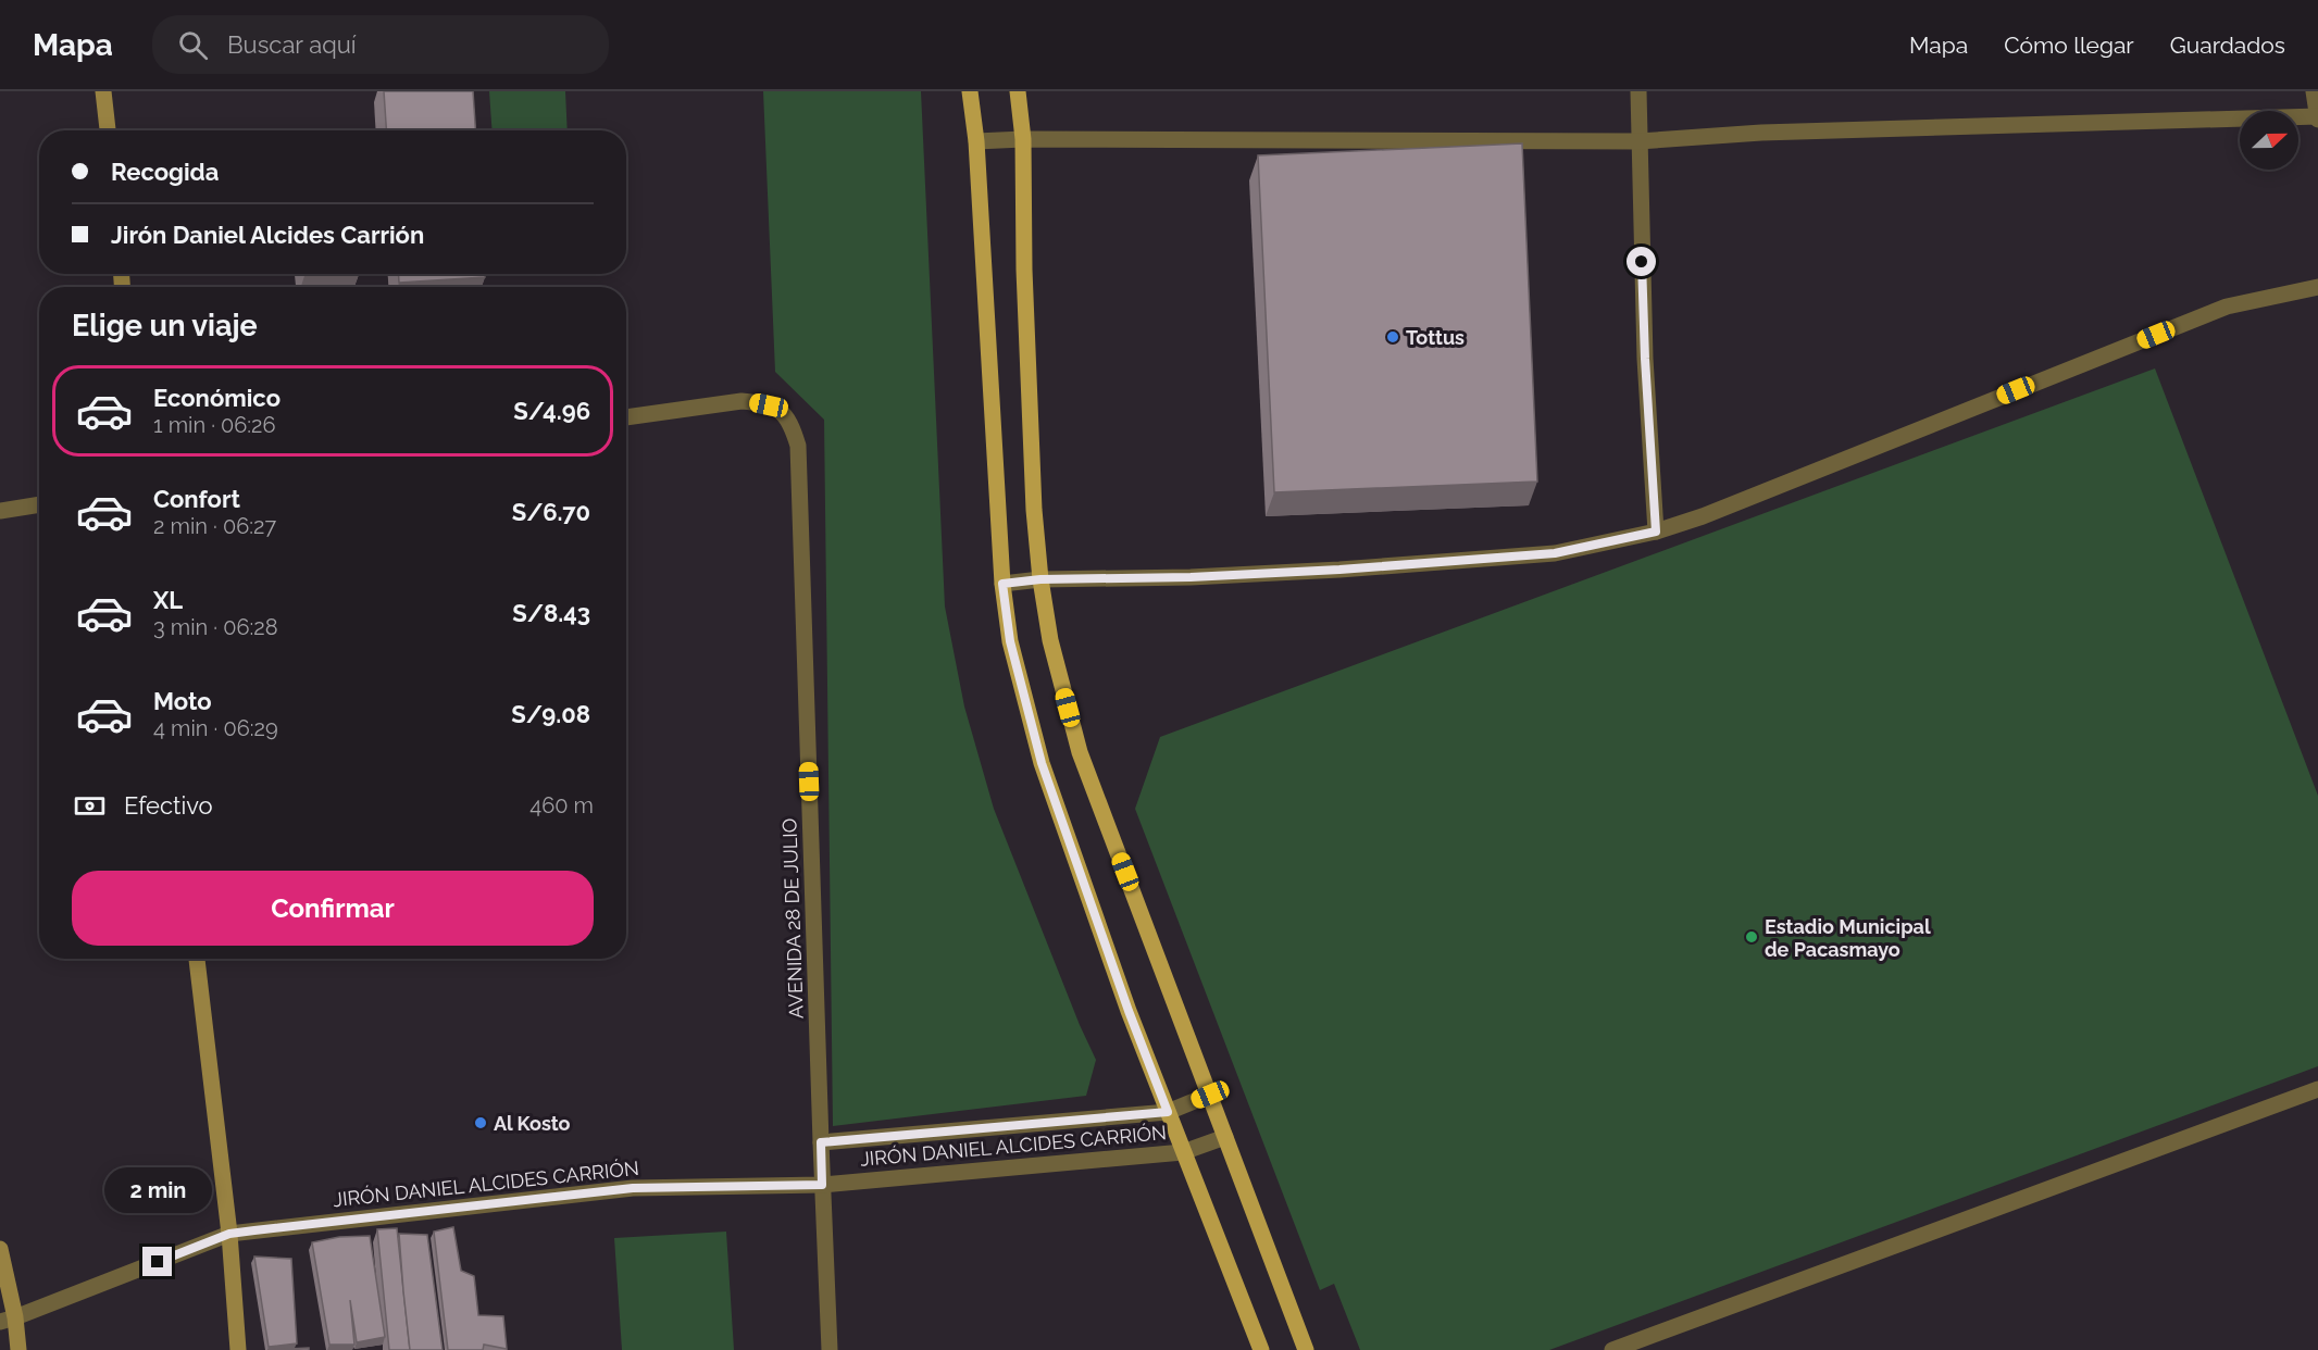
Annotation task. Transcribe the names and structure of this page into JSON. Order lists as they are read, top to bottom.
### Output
{
  "streets": {
    "street": ["AVENIDA 28 DE JULIO", "JIRÓN DANIEL ALCIDES CARRIÓN"]
  },
  "crossings": [
    ["AVENIDA 28 DE JULIO", "JIRÓN DANIEL ALCIDES CARRIÓN"]
  ],
  "places": ["Tottus", "Estadio Municipal de Pacasmayo", "Al Kosto"],
  "north": "right",
  "page": {
    "header": "Mapa",
    "search": "Buscar aquí",
    "nav": ["Mapa", "Cómo llegar", "Guardados"],
    "banner": ["Recogida", "Jirón Daniel Alcides Carrión"],
    "heading": "Elige un viaje",
    "list": [
      {
        "name": "Económico",
        "note": "1 min · 06:26",
        "value": "S/4.96"
      },
      {
        "name": "Confort",
        "note": "2 min · 06:27",
        "value": "S/6.70"
      },
      {
        "name": "XL",
        "note": "3 min · 06:28",
        "value": "S/8.43"
      },
      {
        "name": "Moto",
        "note": "4 min · 06:29",
        "value": "S/9.08"
      }
    ],
    "pay": ["Efectivo", "460 m"],
    "buttons": "Confirmar",
    "bubble": "2 min"
  }
}
